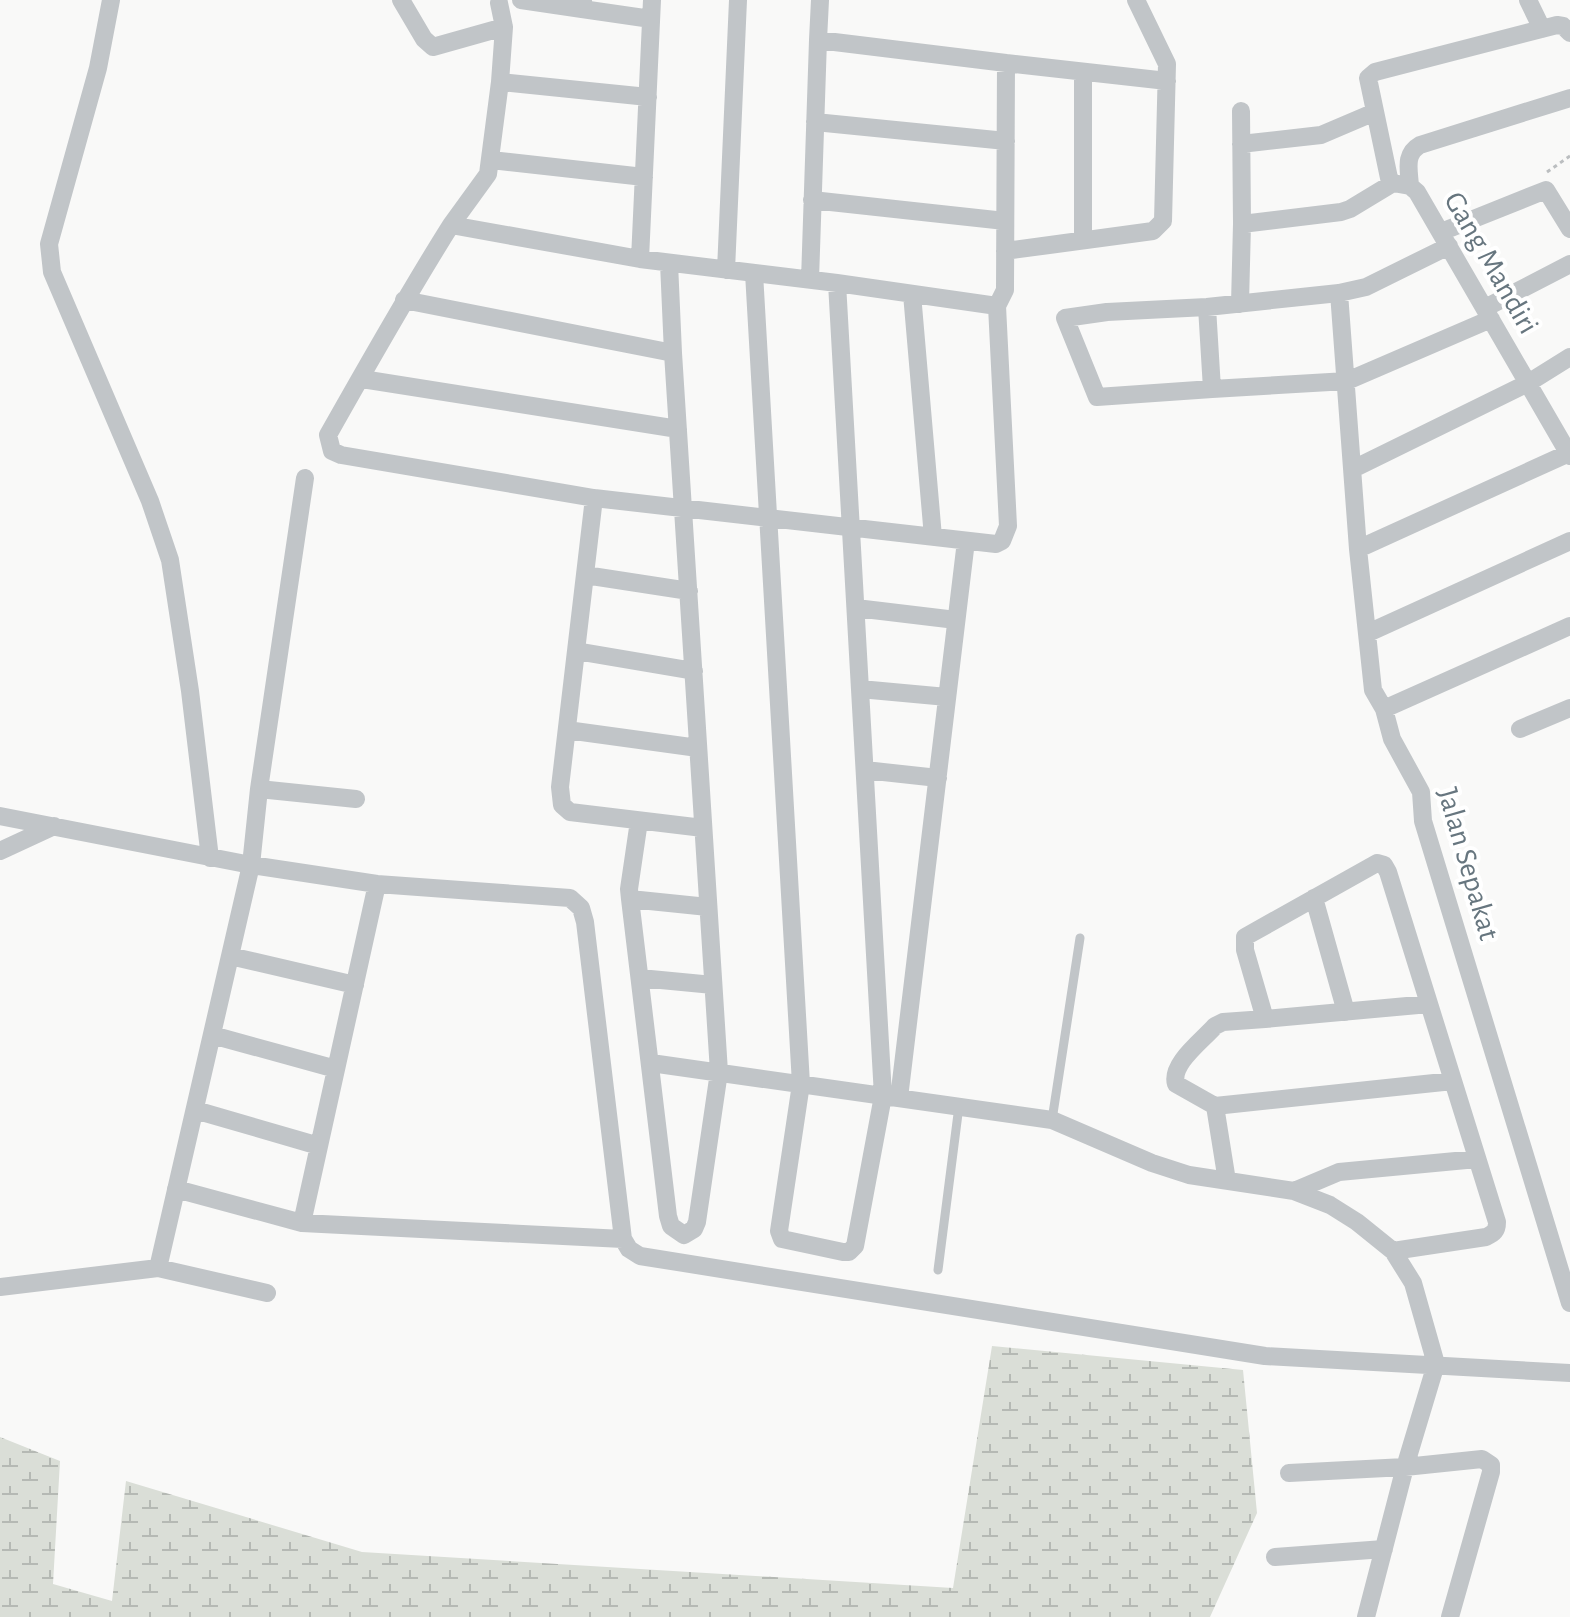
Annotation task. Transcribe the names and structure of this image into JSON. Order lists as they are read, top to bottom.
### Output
{
  "streets": {
    "street": ["Gang Mandiri", "Jalan Sepakat"]
  }
}
